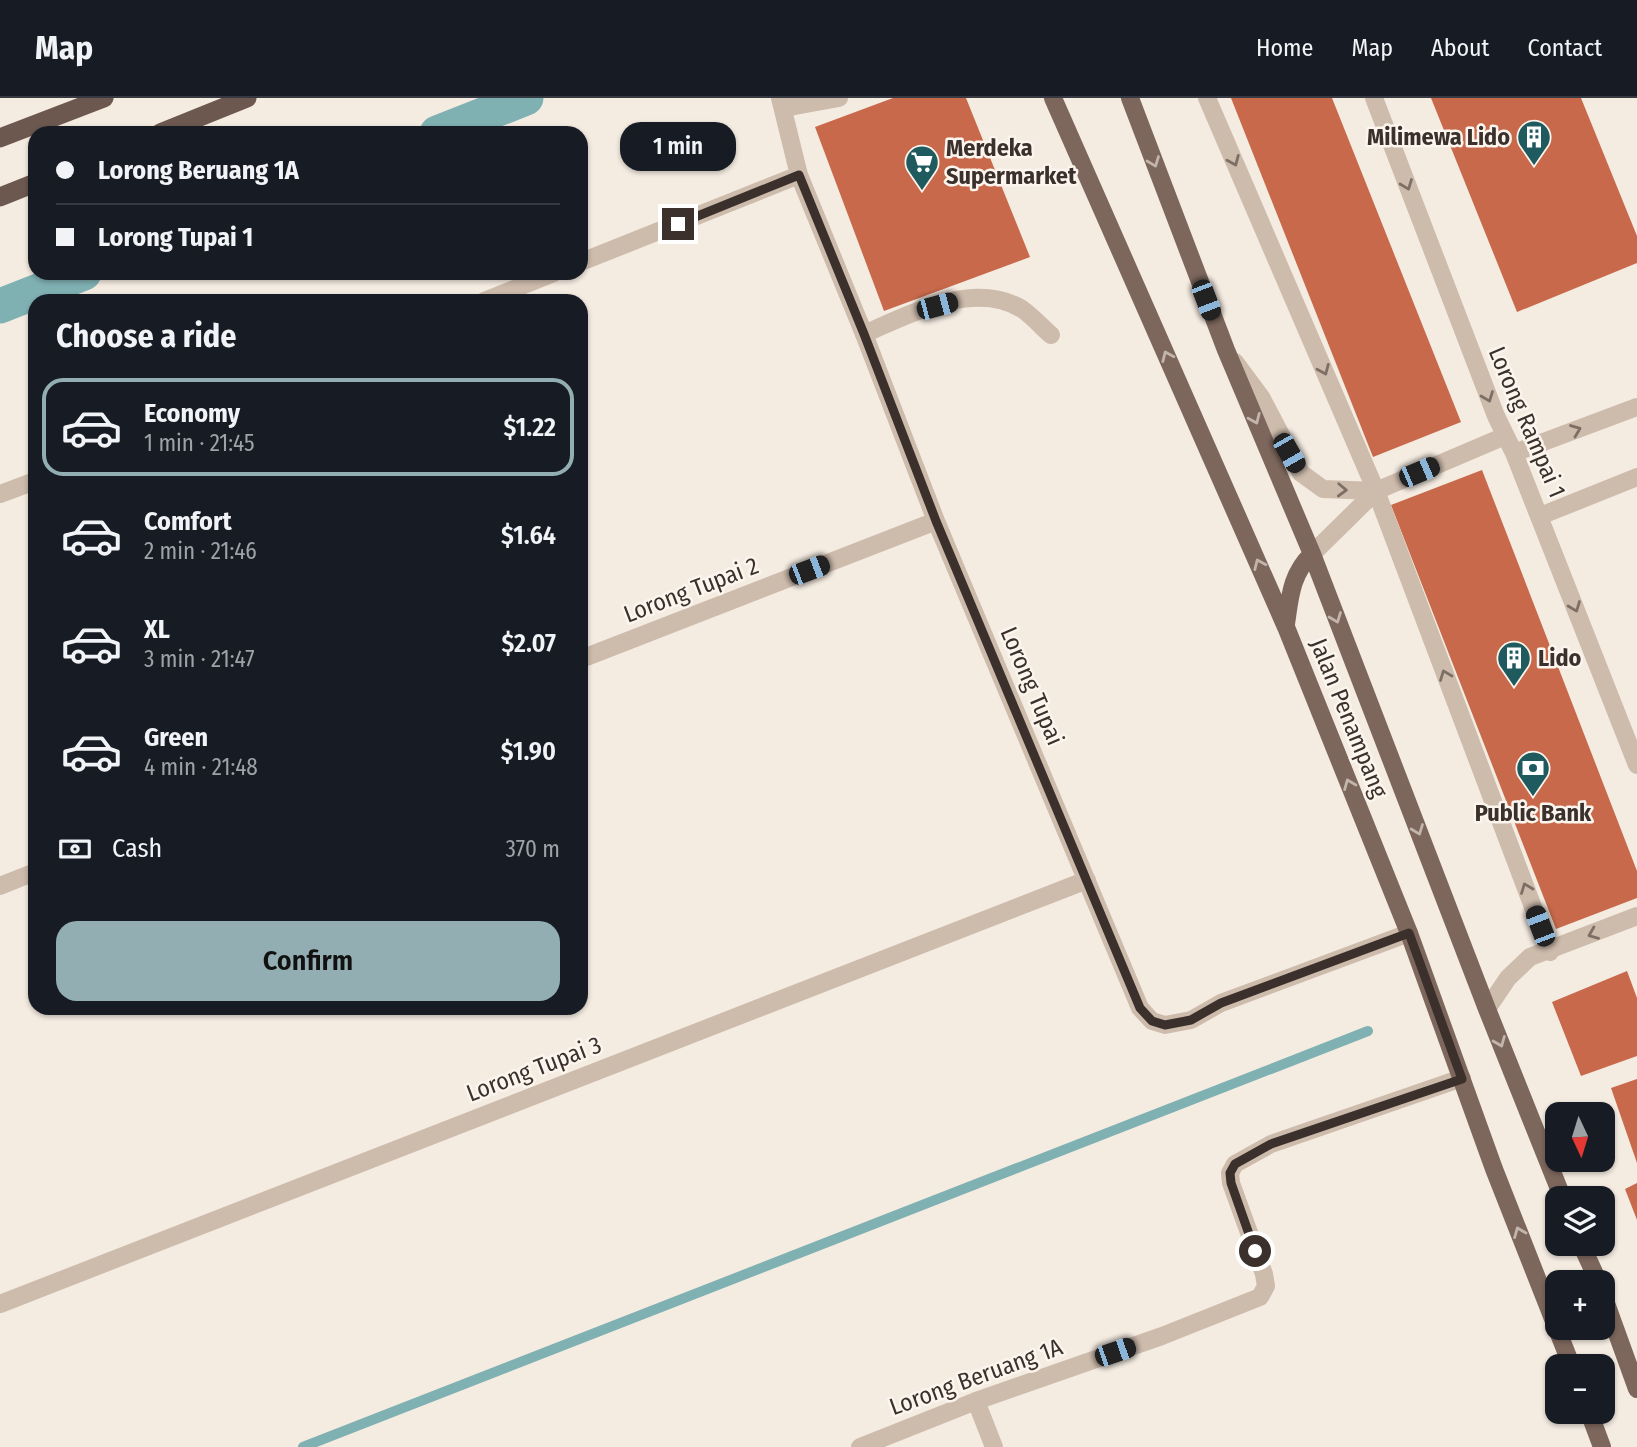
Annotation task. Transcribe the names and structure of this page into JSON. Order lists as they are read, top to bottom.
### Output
{
  "streets": {
    "main road": ["Jalan Penampang"],
    "street": [
      "Lorong Rampai 1",
      "Lorong Tupai 2",
      "Lorong Tupai",
      "Lorong Tupai 3",
      "Lorong Beruang 1A"
    ]
  },
  "crossings": [
    ["Lorong Tupai 2", "Lorong Tupai"],
    ["Lorong Tupai", "Jalan Penampang"],
    ["Lorong Tupai", "Lorong Tupai 3"],
    ["Jalan Penampang", "Lorong Beruang 1A"]
  ],
  "places": {
    "building": ["Milimewa Lido", "Lido"],
    "supermarket": ["Merdeka Supermarket"],
    "bank": ["Public Bank"]
  },
  "north": "bottom",
  "page": {
    "header": "Map",
    "nav": [
      "Home",
      "Map",
      "About",
      "Contact"
    ],
    "bubble": "1 min",
    "banner": ["Lorong Beruang 1A", "Lorong Tupai 1"],
    "heading": "Choose a ride",
    "list": [
      {
        "name": "Economy",
        "note": "1 min · 21:45",
        "value": "$1.22"
      },
      {
        "name": "Comfort",
        "note": "2 min · 21:46",
        "value": "$1.64"
      },
      {
        "name": "XL",
        "note": "3 min · 21:47",
        "value": "$2.07"
      },
      {
        "name": "Green",
        "note": "4 min · 21:48",
        "value": "$1.90"
      }
    ],
    "pay": ["Cash", "370 m"],
    "buttons": "Confirm",
    "map_buttons": ["+", "−"]
  }
}
